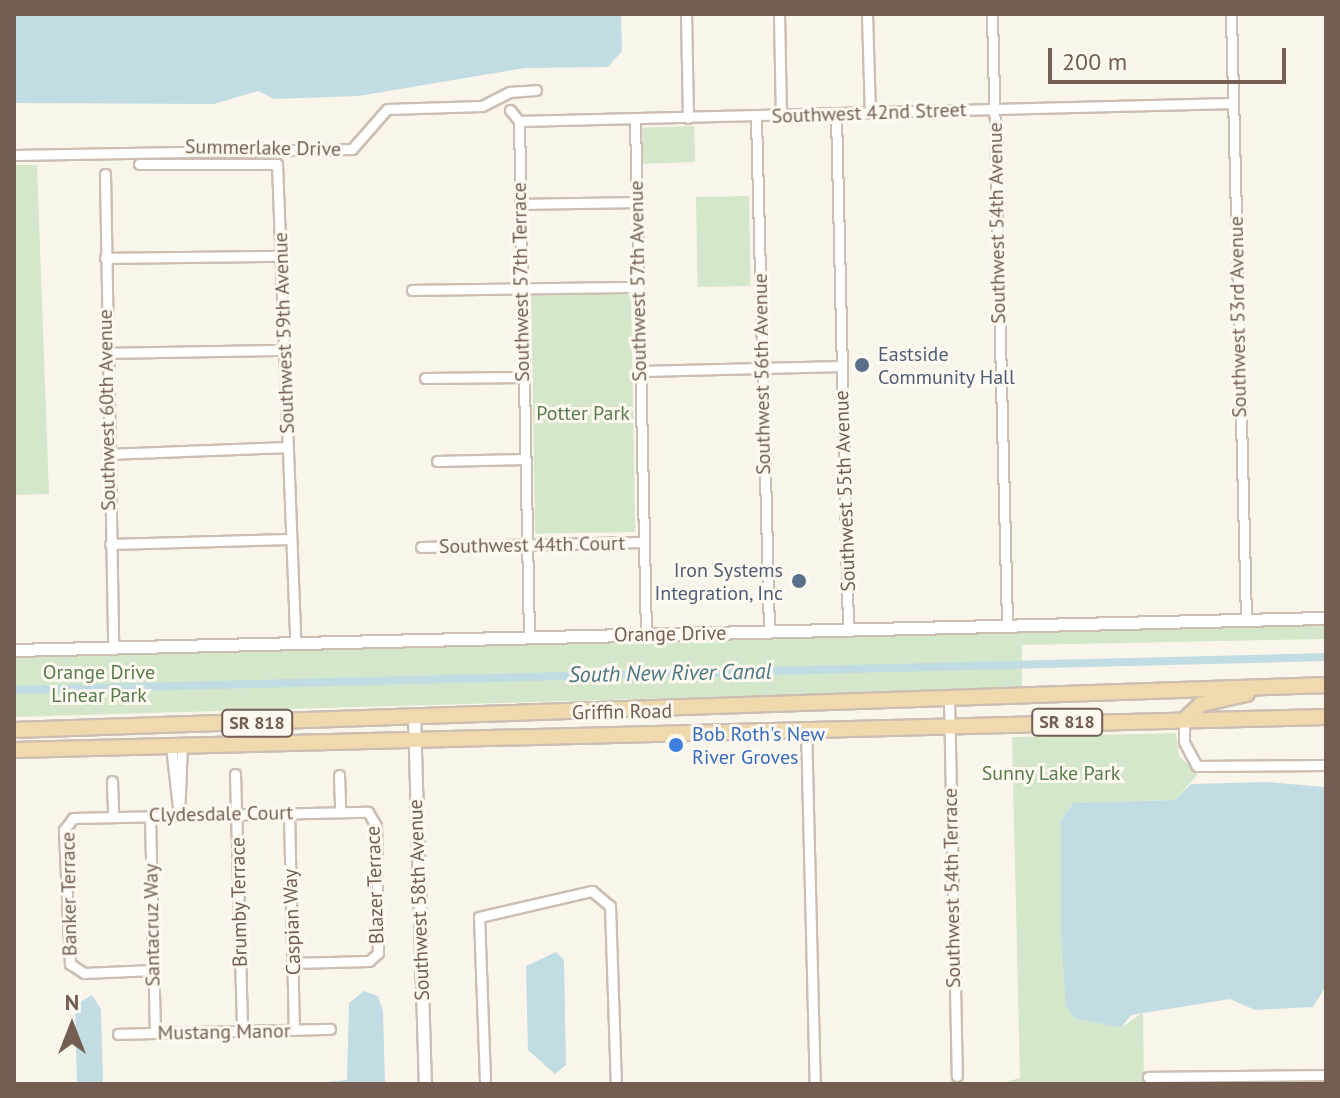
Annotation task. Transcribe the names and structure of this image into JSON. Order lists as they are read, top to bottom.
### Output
{
  "streets": {
    "main road": ["Griffin Road", "SR 818"],
    "street": [
      "Southwest 42nd Street",
      "Summerlake Drive",
      "Southwest 54th Avenue",
      "Southwest 57th Avenue",
      "Southwest 57th Terrace",
      "Southwest 53rd Avenue",
      "Southwest 59th Avenue",
      "Southwest 56th Avenue",
      "Southwest 60th Avenue",
      "Southwest 55th Avenue",
      "Southwest 44th Court",
      "Orange Drive",
      "Clydesdale Court",
      "Blazer Terrace",
      "Southwest 54th Terrace",
      "Banker Terrace",
      "Southwest 58th Avenue",
      "Brumby Terrace",
      "Caspian Way",
      "Santacruz Way",
      "Mustang Manor"
    ]
  },
  "crossings": [
    ["Southwest 42nd Street", "Southwest 54th Avenue"],
    ["Southwest 42nd Street", "Southwest 57th Avenue"],
    ["Southwest 42nd Street", "Southwest 57th Terrace"],
    ["Southwest 42nd Street", "Southwest 53rd Avenue"],
    ["Southwest 42nd Street", "Southwest 56th Avenue"],
    ["Southwest 42nd Street", "Southwest 55th Avenue"],
    ["Southwest 54th Avenue", "Orange Drive"],
    ["Southwest 57th Avenue", "Southwest 44th Court"],
    ["Southwest 57th Avenue", "Orange Drive"],
    ["Southwest 57th Terrace", "Southwest 44th Court"],
    ["Southwest 57th Terrace", "Orange Drive"],
    ["Southwest 53rd Avenue", "Orange Drive"],
    ["Southwest 59th Avenue", "Orange Drive"],
    ["Southwest 56th Avenue", "Orange Drive"],
    ["Southwest 60th Avenue", "Orange Drive"],
    ["Southwest 55th Avenue", "Orange Drive"],
    ["Griffin Road", "Southwest 54th Terrace"],
    ["Griffin Road", "Southwest 58th Avenue"],
    ["Clydesdale Court", "Blazer Terrace"],
    ["Clydesdale Court", "Banker Terrace"],
    ["Clydesdale Court", "Brumby Terrace"],
    ["Clydesdale Court", "Caspian Way"],
    ["Clydesdale Court", "Santacruz Way"],
    ["Blazer Terrace", "Caspian Way"],
    ["Banker Terrace", "Santacruz Way"],
    ["Brumby Terrace", "Mustang Manor"],
    ["Caspian Way", "Mustang Manor"],
    ["Santacruz Way", "Mustang Manor"]
  ],
  "water": ["South New River Canal"],
  "parks": ["Potter Park", "Orange Drive Linear Park", "Sunny Lake Park"],
  "places": ["Eastside Community Hall", "Iron Systems Integration, Inc", "Bob Roth's New River Groves"],
  "scale_bar": "200 m",
  "north": "top"
}
